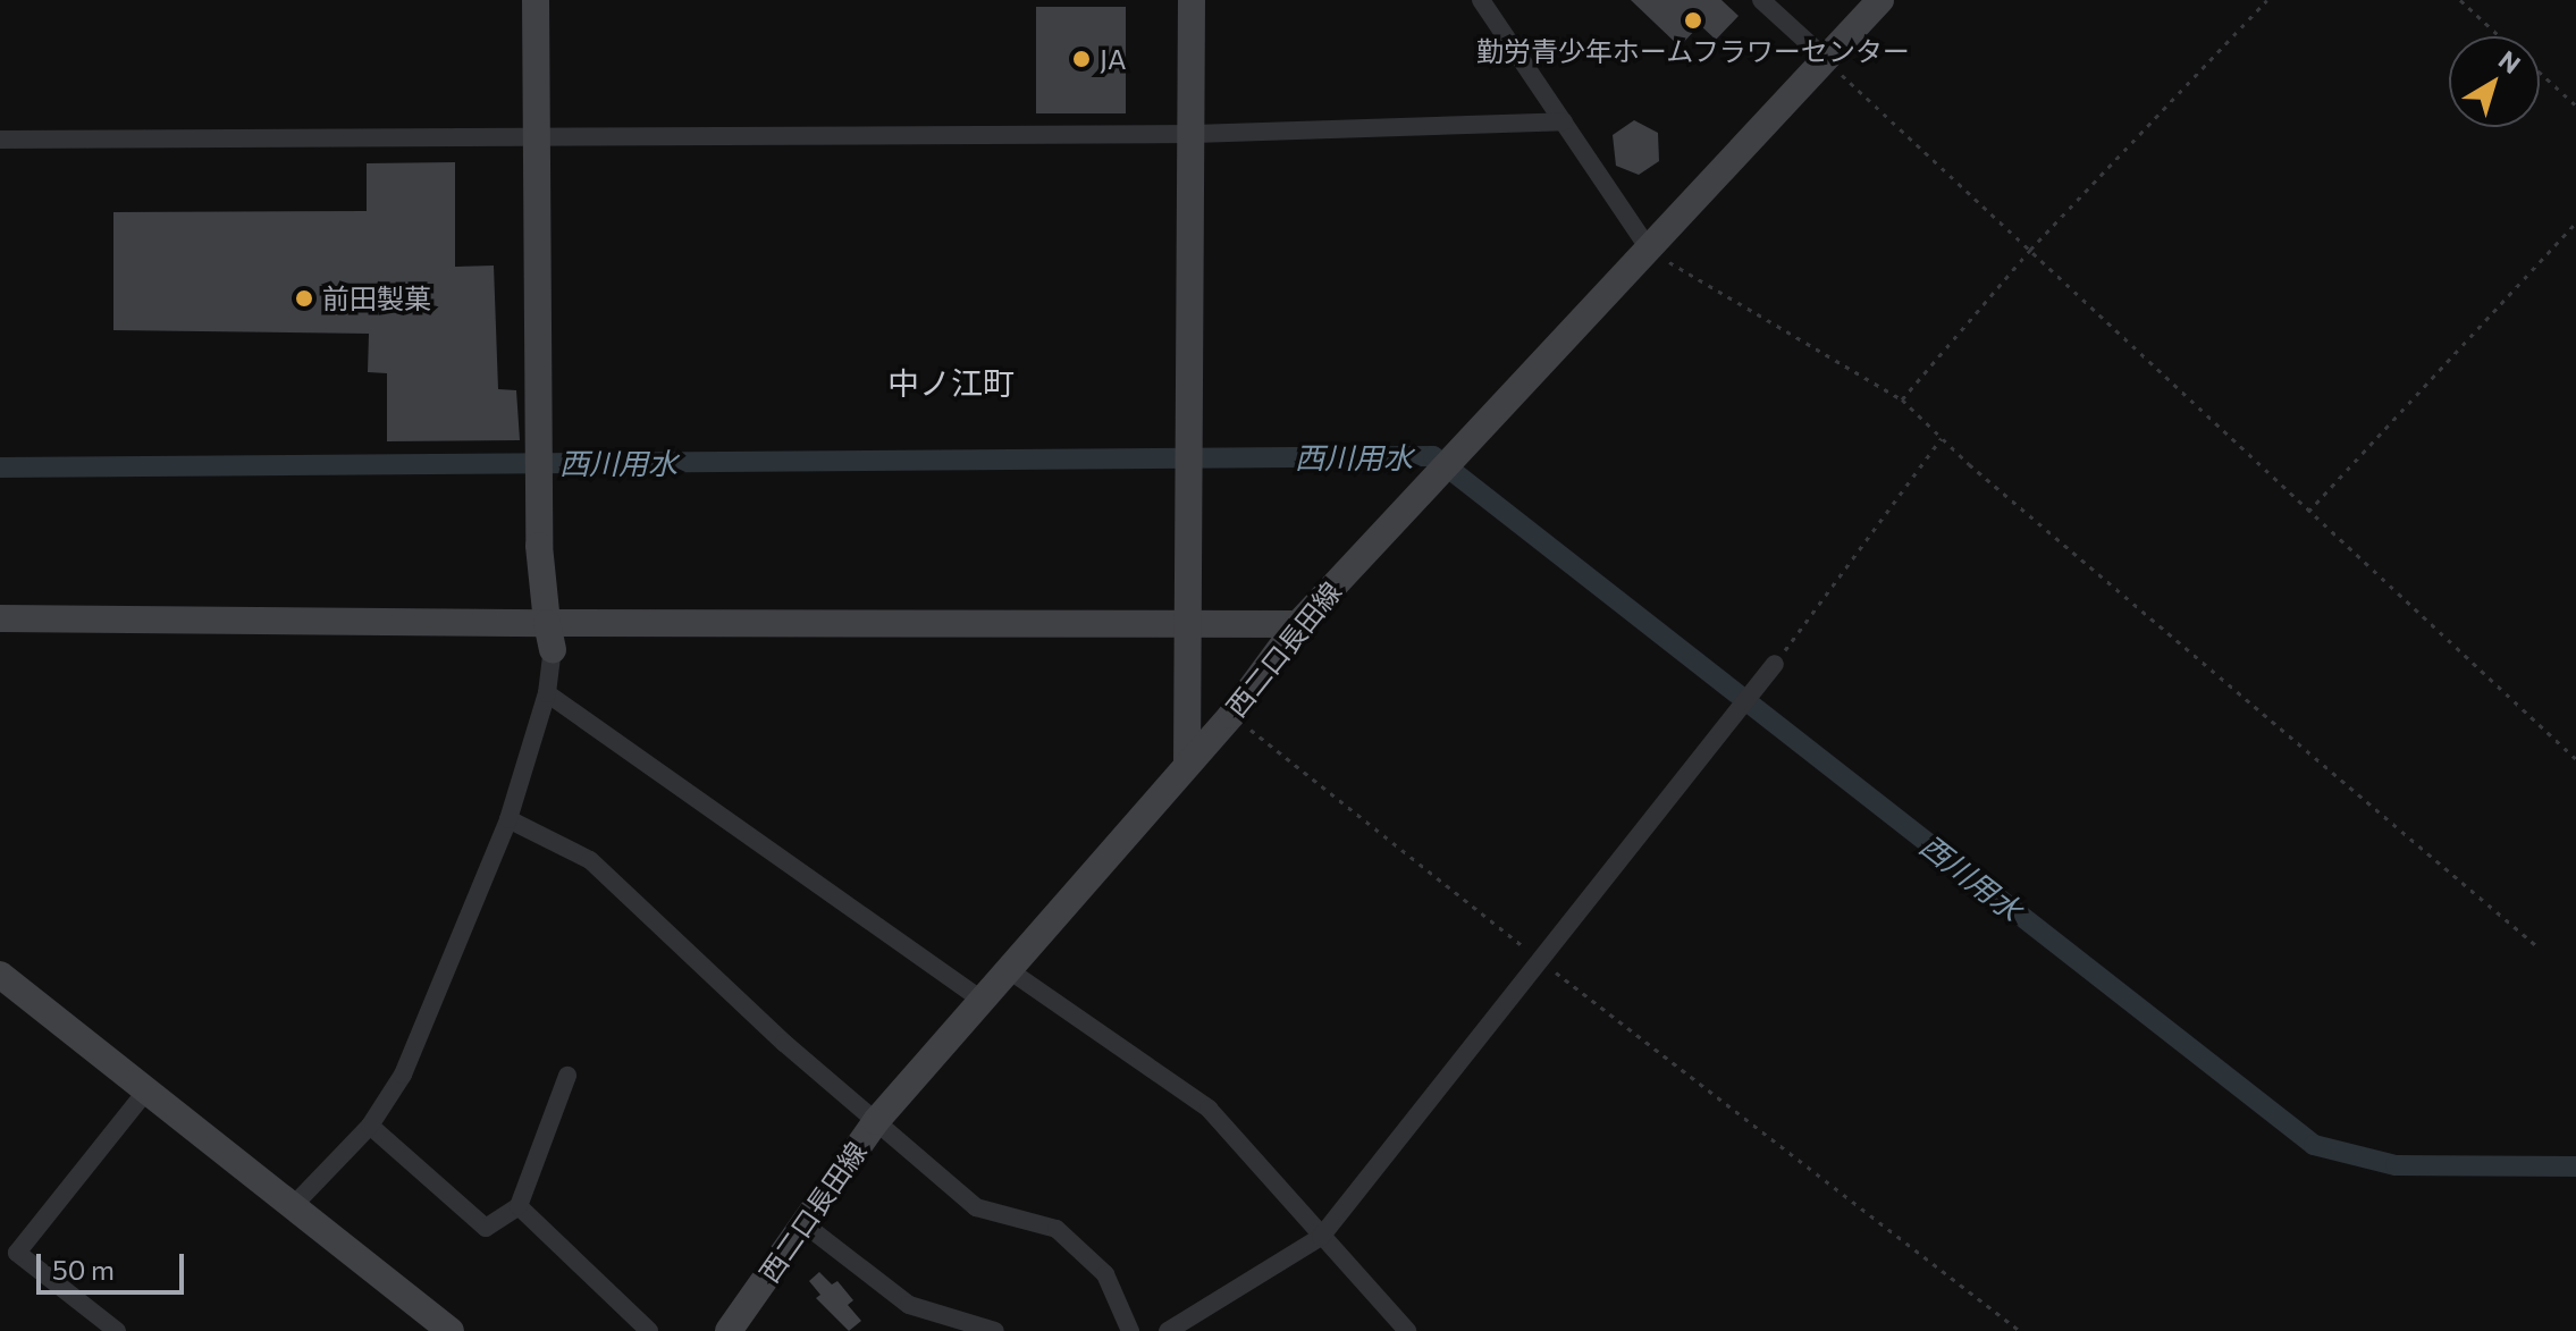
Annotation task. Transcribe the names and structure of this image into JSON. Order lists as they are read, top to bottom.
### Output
{
  "streets": {
    "street": ["西二口長田線"]
  },
  "districts": ["中ノ江町"],
  "water": ["西川用水"],
  "places": ["勤労青少年ホームフラワーセンター", "JA", "前田製菓"],
  "scale_bar": "50 m",
  "north": "top right"
}
